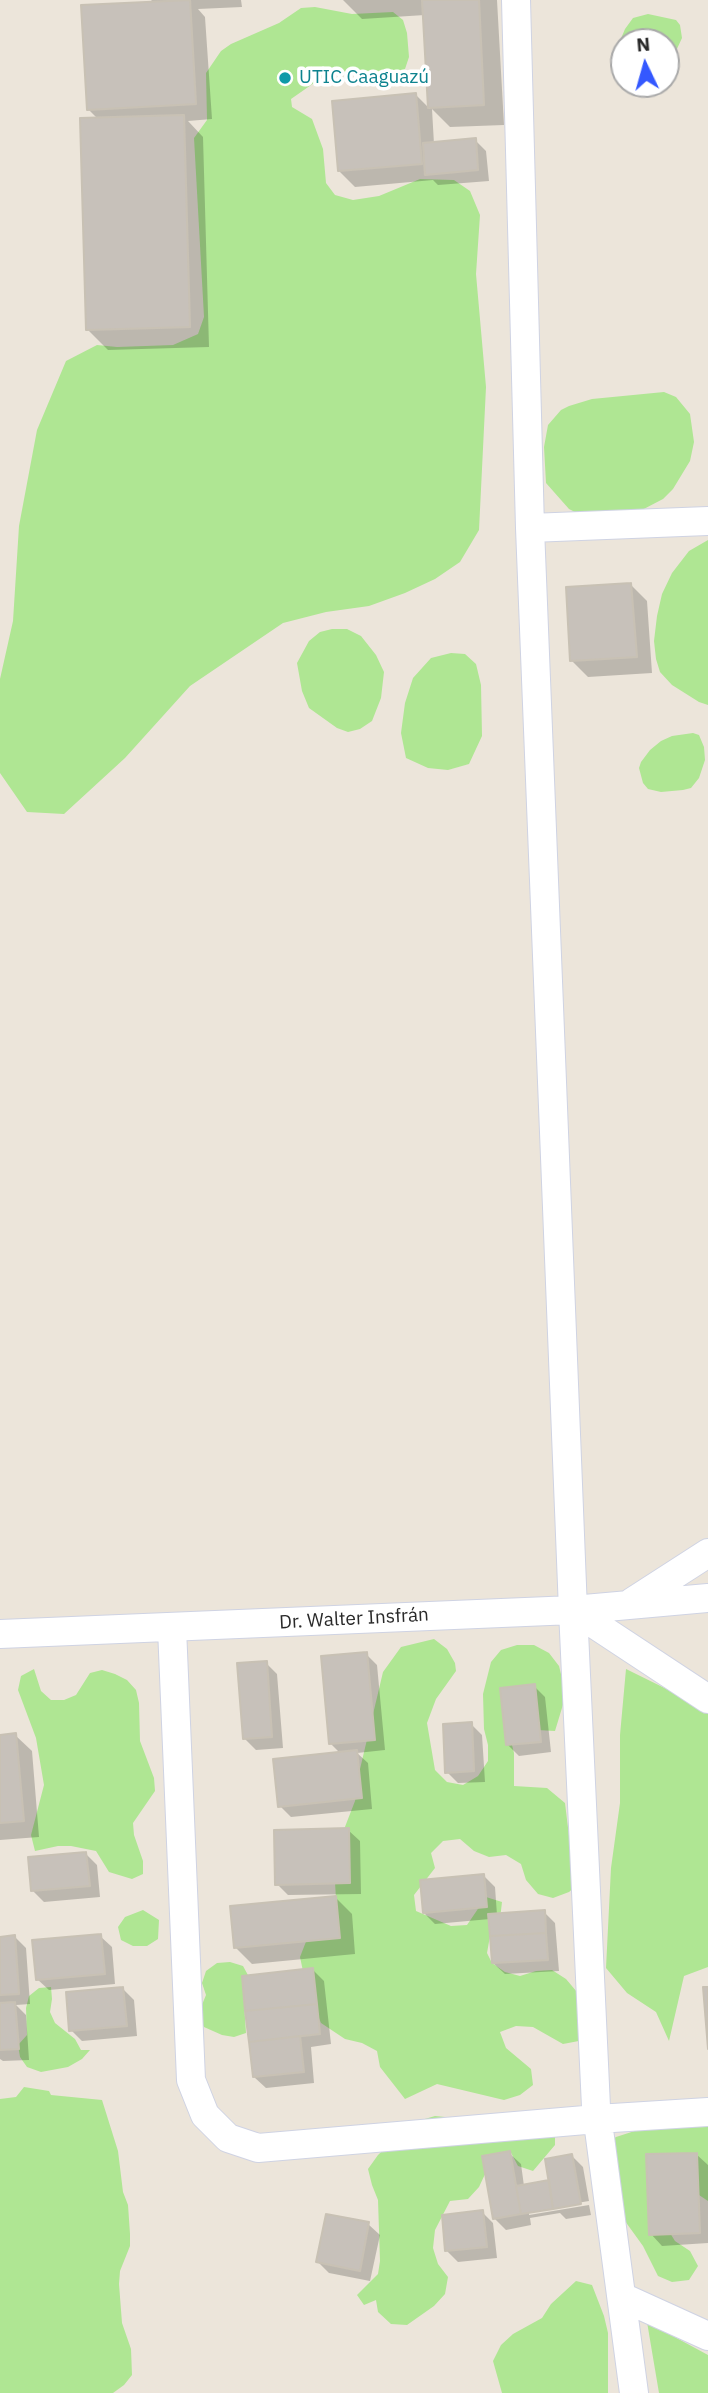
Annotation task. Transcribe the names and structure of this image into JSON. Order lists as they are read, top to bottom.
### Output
{
  "streets": {
    "street": ["Dr. Walter Insfrán"]
  },
  "places": ["UTIC Caaguazú"],
  "north": "top"
}
